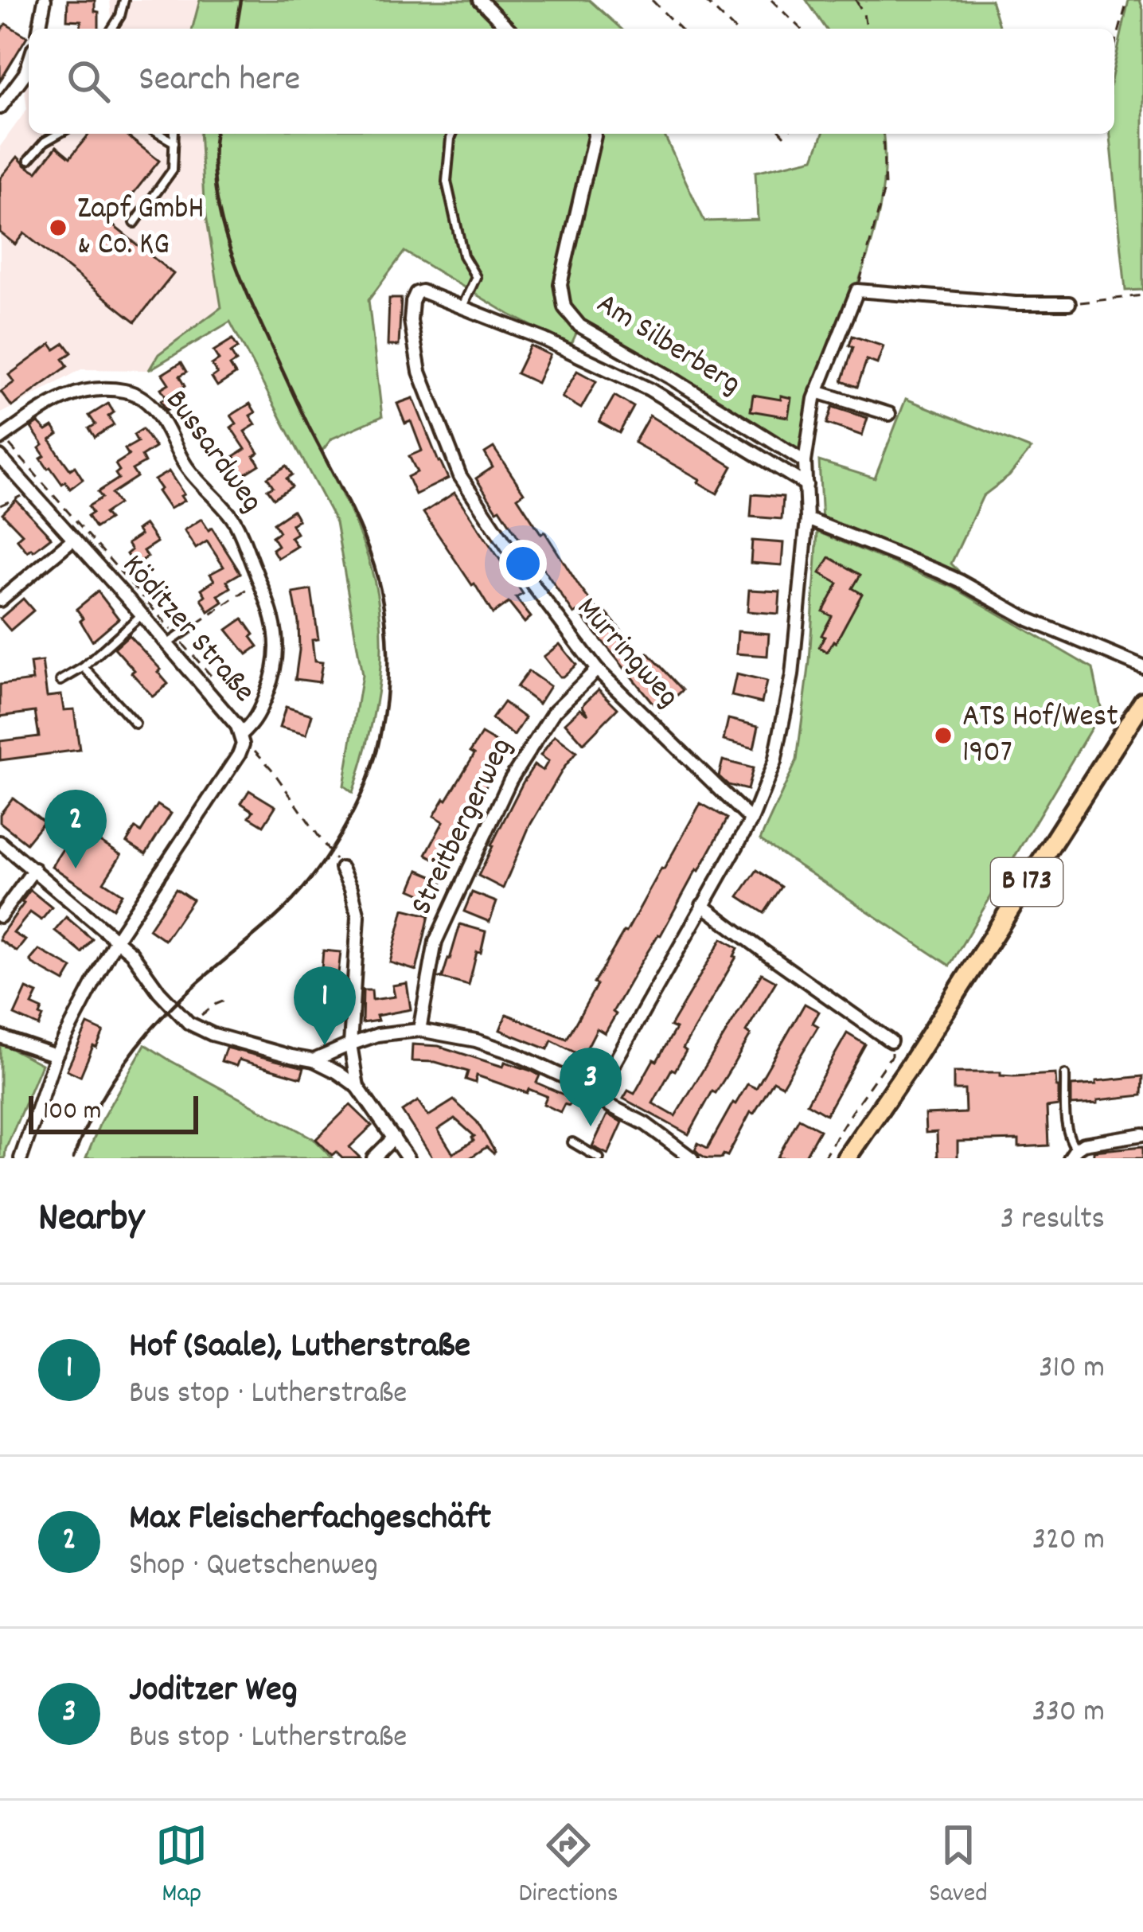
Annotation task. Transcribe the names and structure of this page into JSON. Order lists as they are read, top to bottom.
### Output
{
  "streets": {
    "main road": ["B 173"],
    "street": [
      "Am Silberberg",
      "Bussardweg",
      "Köditzer Straße",
      "Murringweg",
      "Streitbergerweg"
    ]
  },
  "crossings": [
    ["Bussardweg", "Köditzer Straße"],
    ["Murringweg", "Streitbergerweg"]
  ],
  "places": ["Zapf GmbH & Co. KG", "ATS Hof/West 1907"],
  "scale_bar": "100 m",
  "page": {
    "search": "Search here",
    "pins": ["2", "1", "3"],
    "scale": "100 m",
    "heading": ["Nearby", "3 results"],
    "list": [
      {
        "mark": "1",
        "name": "Hof (Saale), Lutherstraße",
        "note": "Bus stop · Lutherstraße",
        "value": "310 m"
      },
      {
        "mark": "2",
        "name": "Max Fleischerfachgeschäft",
        "note": "Shop · Quetschenweg",
        "value": "320 m"
      },
      {
        "mark": "3",
        "name": "Joditzer Weg",
        "note": "Bus stop · Lutherstraße",
        "value": "330 m"
      }
    ],
    "nav": ["Map", "Directions", "Saved"]
  }
}
